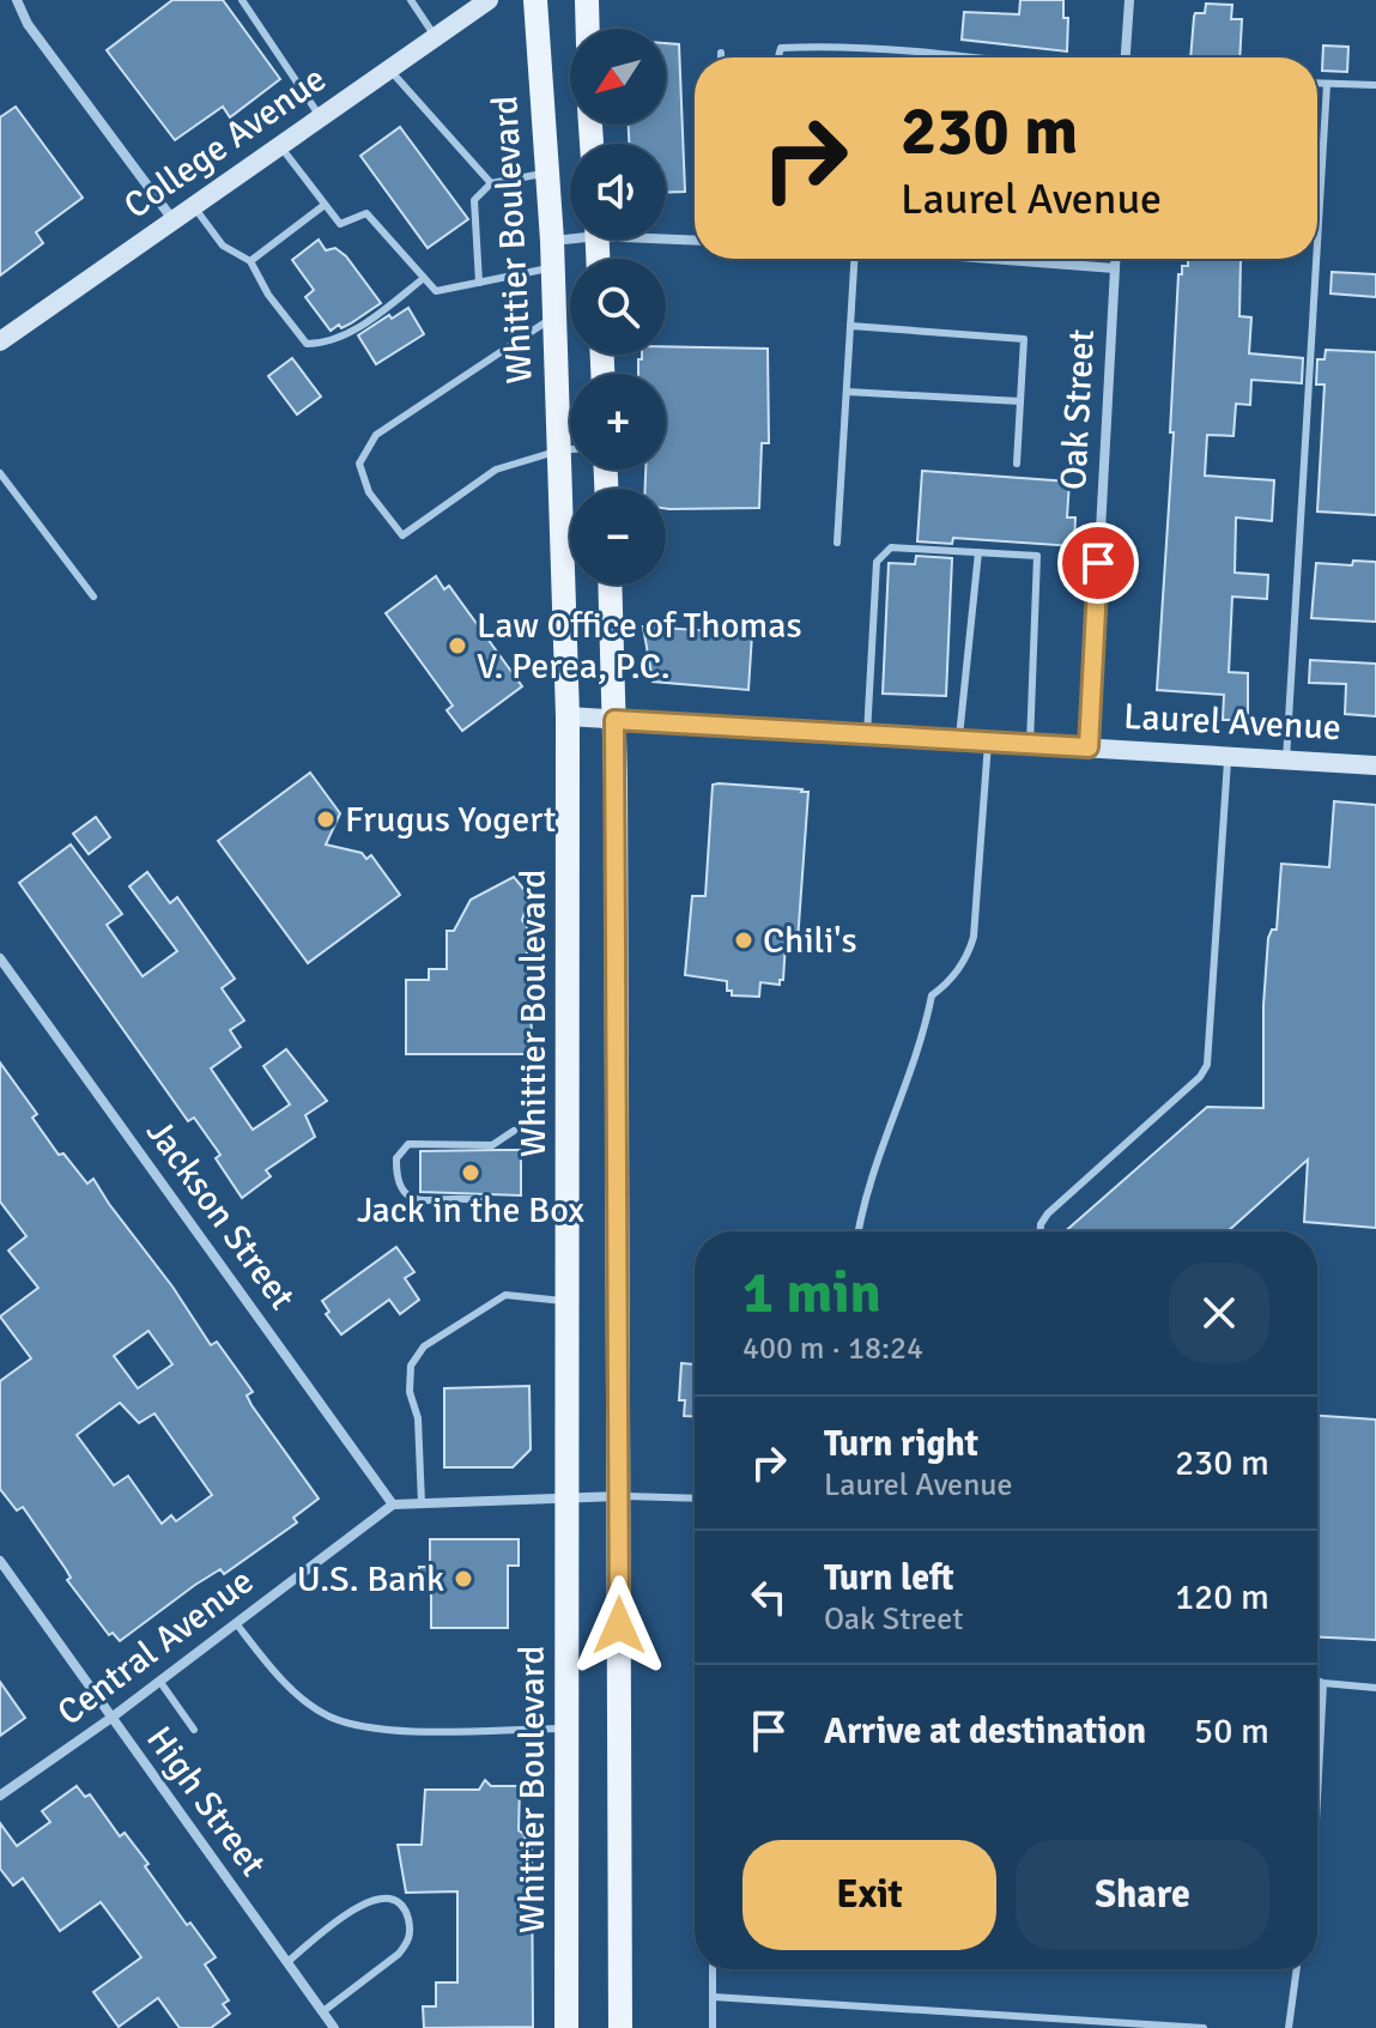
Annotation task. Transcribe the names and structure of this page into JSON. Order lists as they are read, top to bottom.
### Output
{
  "streets": {
    "main road": ["Whittier Boulevard"],
    "street": [
      "College Avenue",
      "Oak Street",
      "Laurel Avenue",
      "Jackson Street",
      "Central Avenue",
      "High Street"
    ]
  },
  "crossings": [
    ["Whittier Boulevard", "Laurel Avenue"],
    ["Oak Street", "Laurel Avenue"],
    ["Jackson Street", "Central Avenue"],
    ["Central Avenue", "High Street"]
  ],
  "places": [
    "Law Office of Thomas V. Perea, P.C.",
    "Frugus Yogert",
    "Chili's",
    "Jack in the Box",
    "U.S. Bank"
  ],
  "north": "bottom left",
  "page": {
    "map_buttons": ["+", "−"],
    "turn": ["230 m", "Laurel Avenue"],
    "heading": ["1 min", "400 m · 18:24"],
    "list": [
      {
        "name": "Turn right",
        "note": "Laurel Avenue",
        "value": "230 m"
      },
      {
        "name": "Turn left",
        "note": "Oak Street",
        "value": "120 m"
      },
      {
        "name": "Arrive at destination",
        "value": "50 m"
      }
    ],
    "buttons": ["Exit", "Share"]
  }
}
